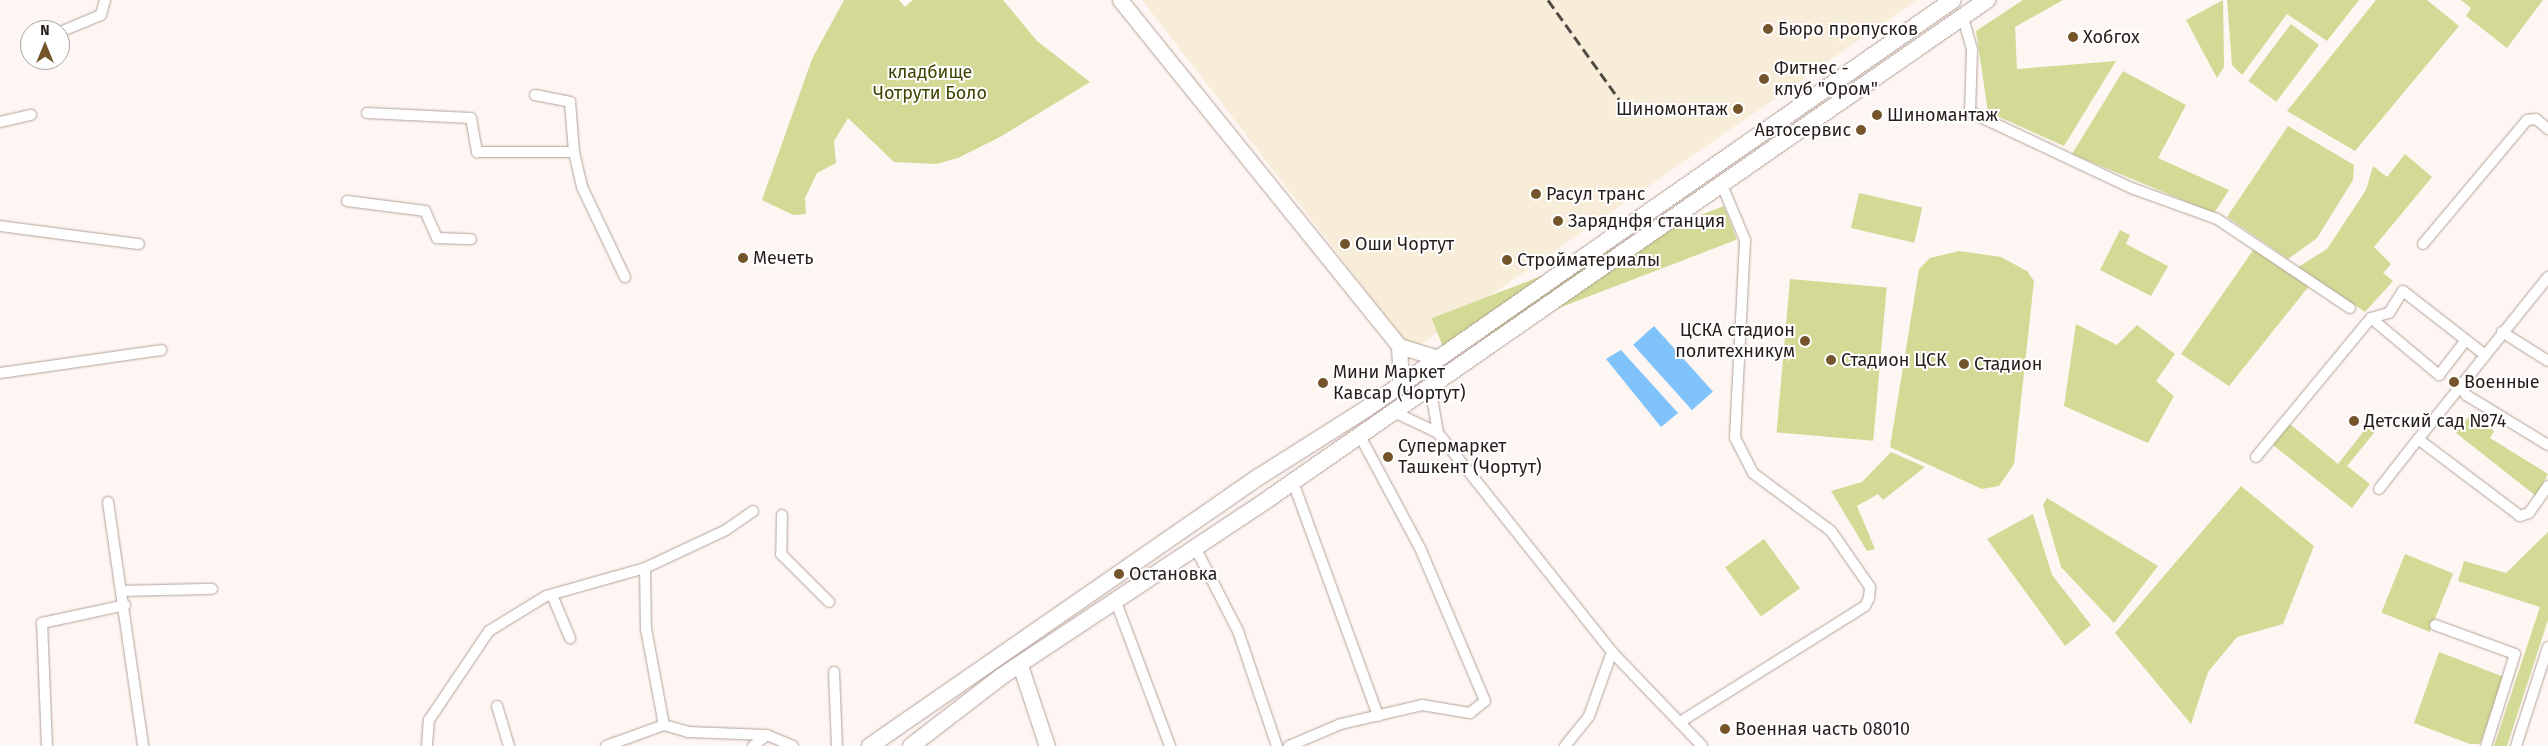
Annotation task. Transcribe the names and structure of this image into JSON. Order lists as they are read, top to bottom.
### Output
{
  "parks": ["кладбище Чотрути Боло"],
  "places": [
    "Бюро пропусков",
    "Хобгох",
    "Фитнес - клуб \"Ором\"",
    "Шиномонтаж",
    "Шиномантаж",
    "Автосервис",
    "Расул транс",
    "Заряднфя станция",
    "Оши Чортут",
    "Мечеть",
    "Стройматериалы",
    "ЦСКА стадион политехникум",
    "Стадион ЦСК",
    "Стадион",
    "Военные",
    "Мини Маркет Кавсар (Чортут)",
    "Детский сад №74",
    "Супермаркет Ташкент (Чортут)",
    "Остановка",
    "Военная часть 08010"
  ],
  "north": "top"
}
